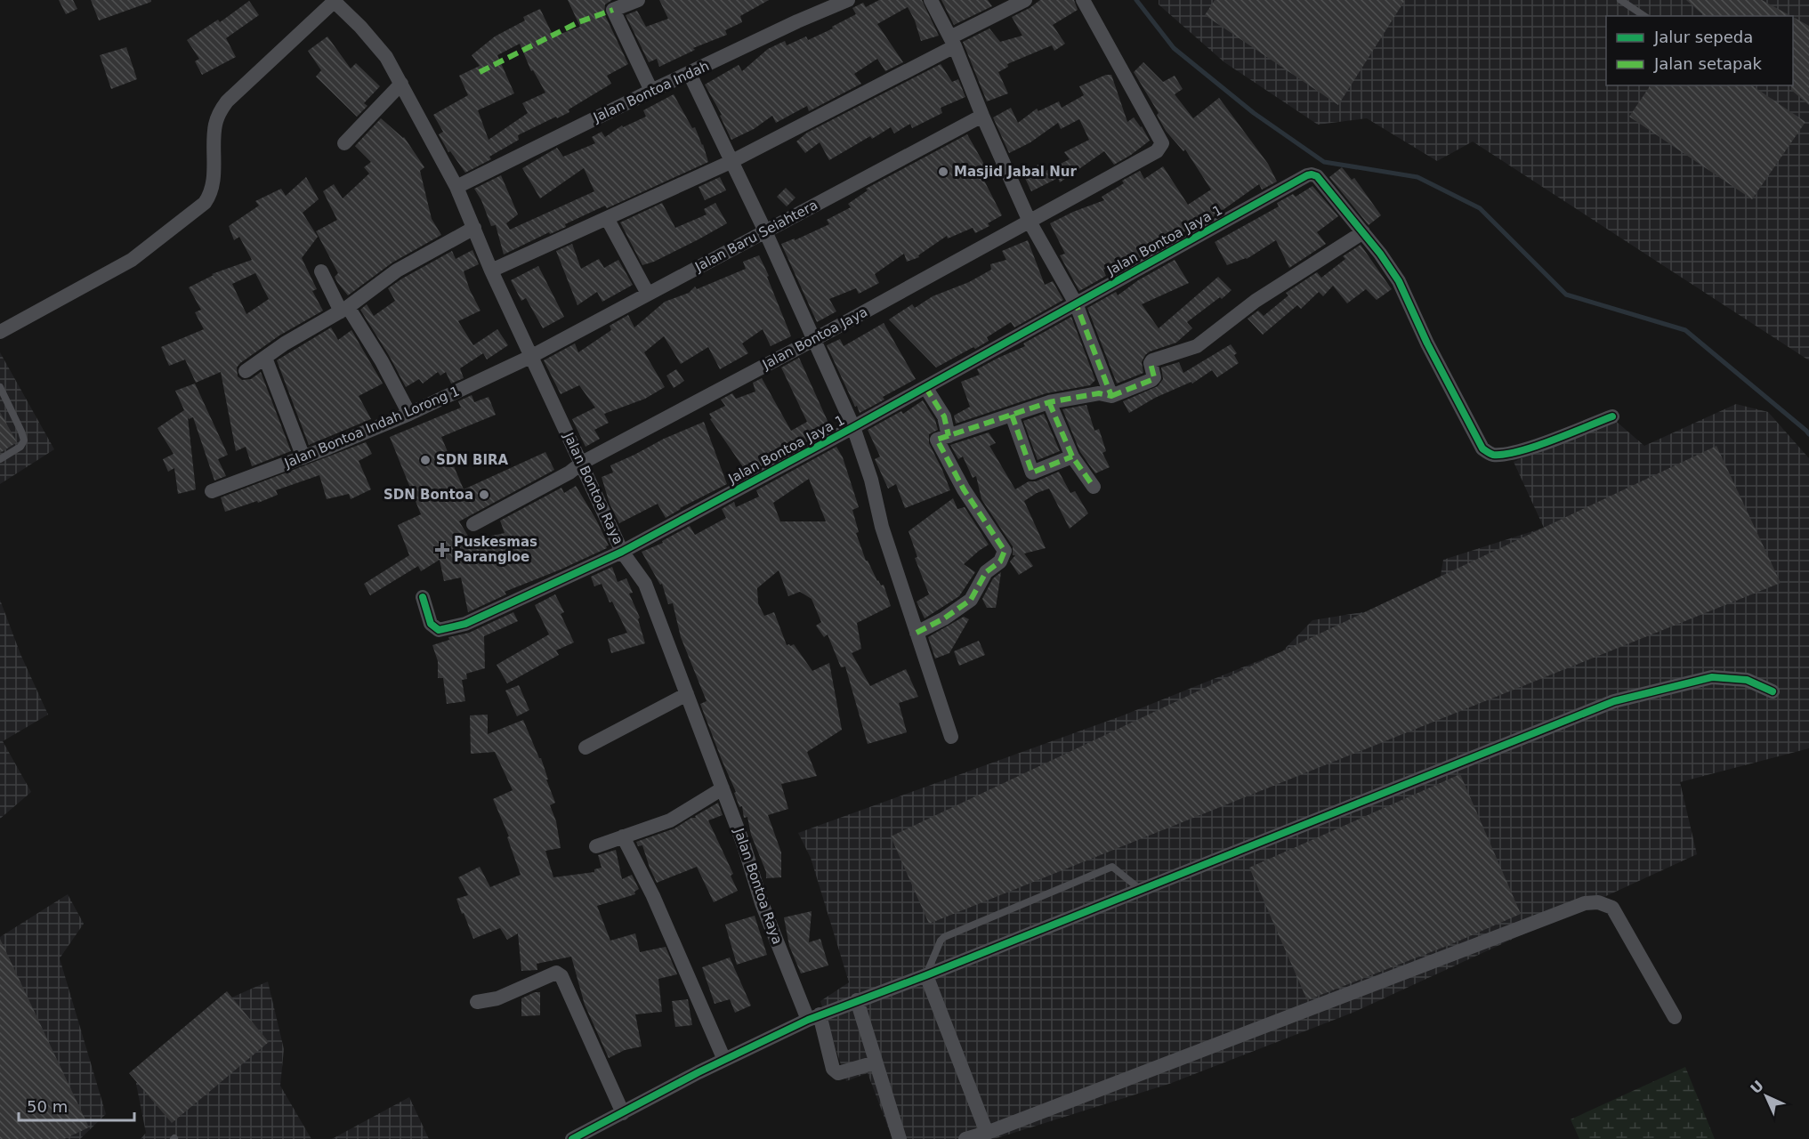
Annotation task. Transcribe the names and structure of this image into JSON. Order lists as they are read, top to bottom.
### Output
{
  "streets": {
    "street": [
      "Jalan Bontoa Indah",
      "Jalan Baru Seiahtera",
      "Jalan Bontoa Jaya 1",
      "Jalan Bontoa Jaya",
      "Jalan Bontoa Indah Lorong 1",
      "Jalan Bontoa Raya"
    ]
  },
  "crossings": [
    ["Jalan Bontoa Indah", "Jalan Bontoa Raya"],
    ["Jalan Baru Seiahtera", "Jalan Bontoa Indah Lorong 1"],
    ["Jalan Baru Seiahtera", "Jalan Bontoa Raya"],
    ["Jalan Bontoa Jaya 1", "Jalan Bontoa Raya"],
    ["Jalan Bontoa Jaya", "Jalan Bontoa Raya"],
    ["Jalan Bontoa Indah Lorong 1", "Jalan Bontoa Raya"]
  ],
  "places": {
    "other": ["Masjid Jabal Nur", "SDN BIRA", "SDN Bontoa"],
    "health": ["Puskesmas Parangloe"]
  },
  "legend": ["Jalur sepeda", "Jalan setapak"],
  "scale_bar": "50 m",
  "north": "top left"
}
